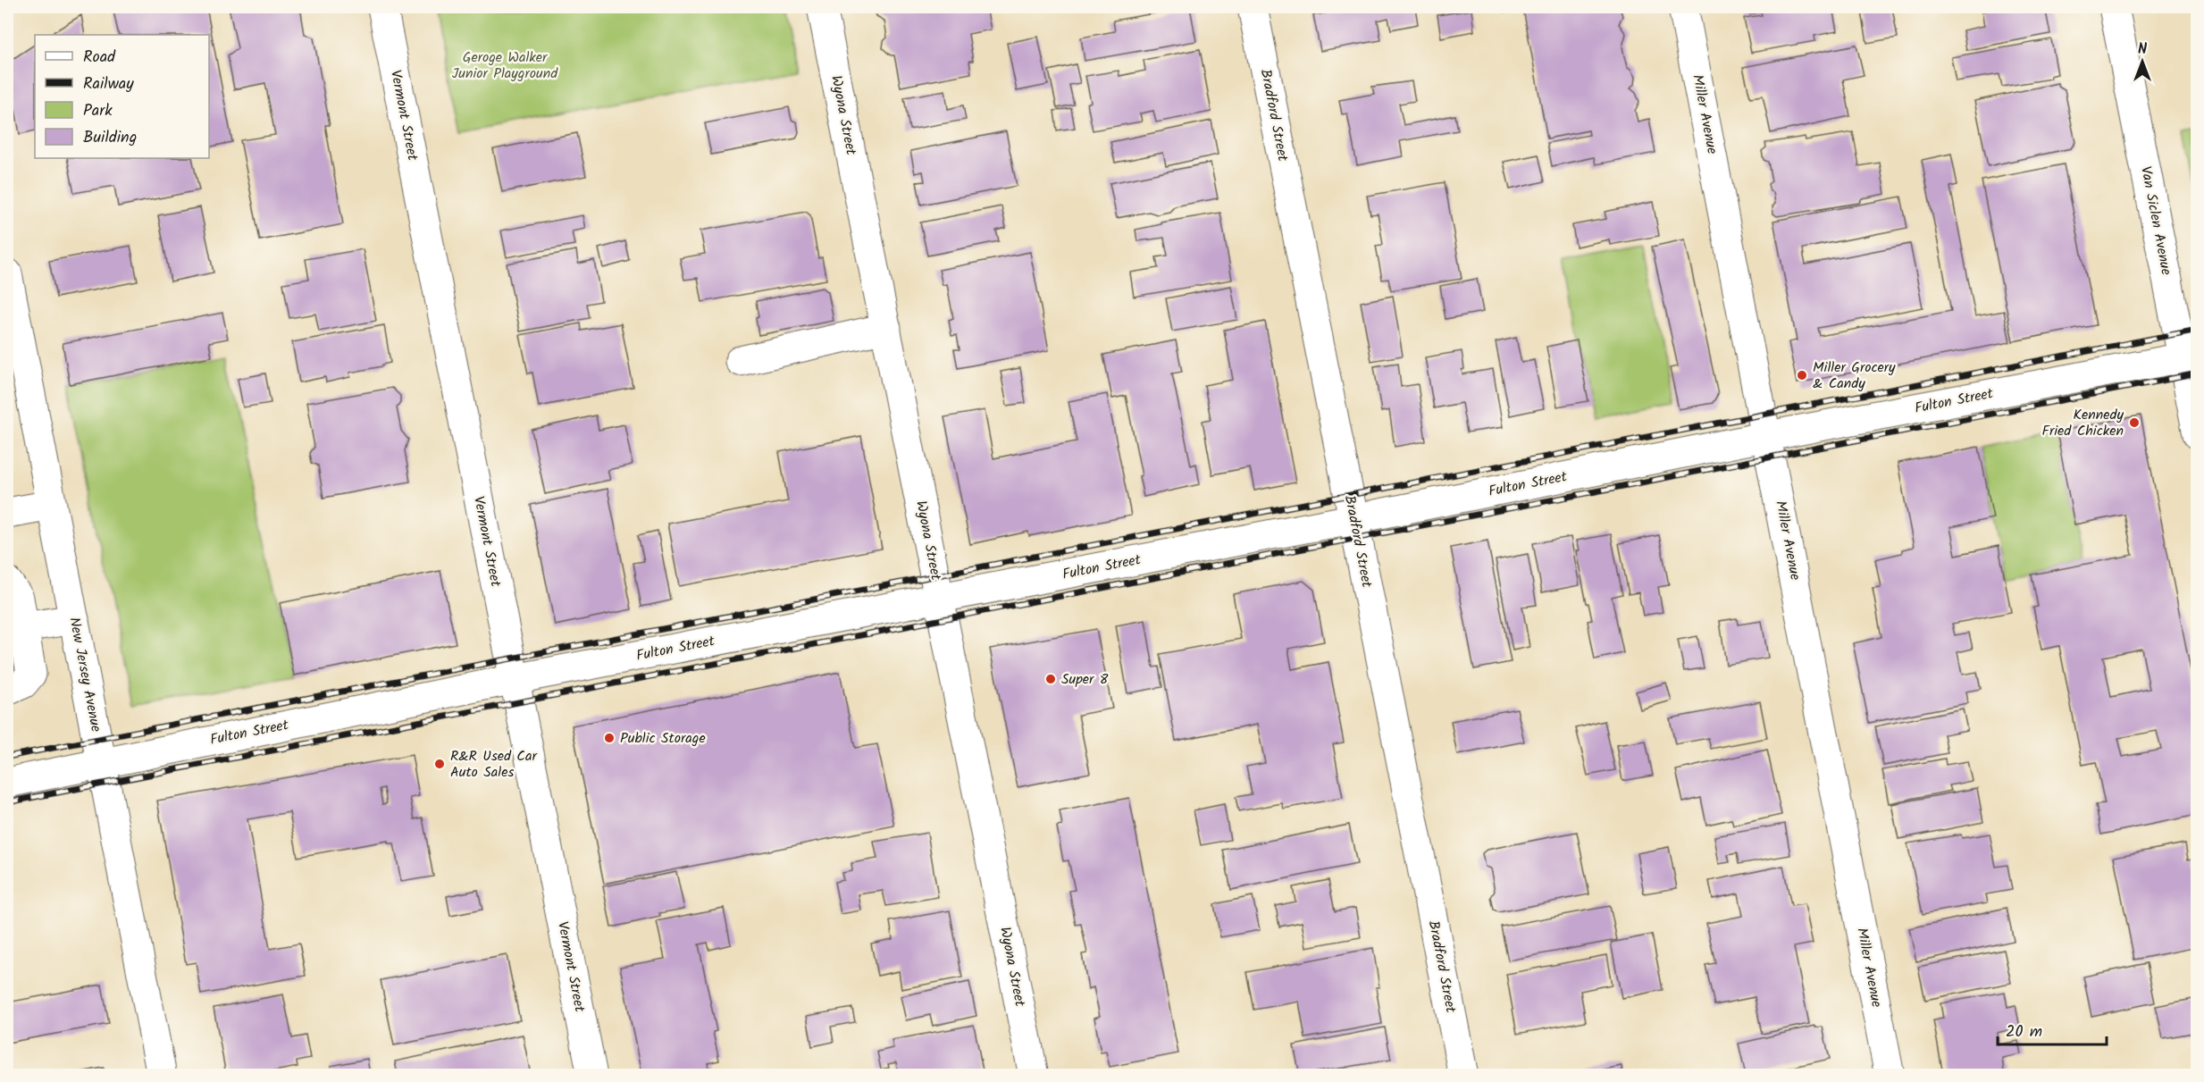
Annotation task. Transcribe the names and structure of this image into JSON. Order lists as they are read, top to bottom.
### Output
{
  "streets": {
    "street": [
      "Miller Avenue",
      "Vermont Street",
      "Wyona Street",
      "Bradford Street",
      "Van Siclen Avenue",
      "Fulton Street",
      "New Jersey Avenue"
    ]
  },
  "crossings": [
    ["Miller Avenue", "Fulton Street"],
    ["Vermont Street", "Fulton Street"],
    ["Wyona Street", "Fulton Street"],
    ["Bradford Street", "Fulton Street"],
    ["Van Siclen Avenue", "Fulton Street"],
    ["Fulton Street", "New Jersey Avenue"]
  ],
  "parks": ["Geroge Walker Junior Playground"],
  "places": [
    "Miller Grocery & Candy",
    "Kennedy Fried Chicken",
    "Super 8",
    "Public Storage",
    "R&R Used Car Auto Sales"
  ],
  "legend": [
    "Road",
    "Railway",
    "Park",
    "Building"
  ],
  "scale_bar": "20 m",
  "north": "top"
}
